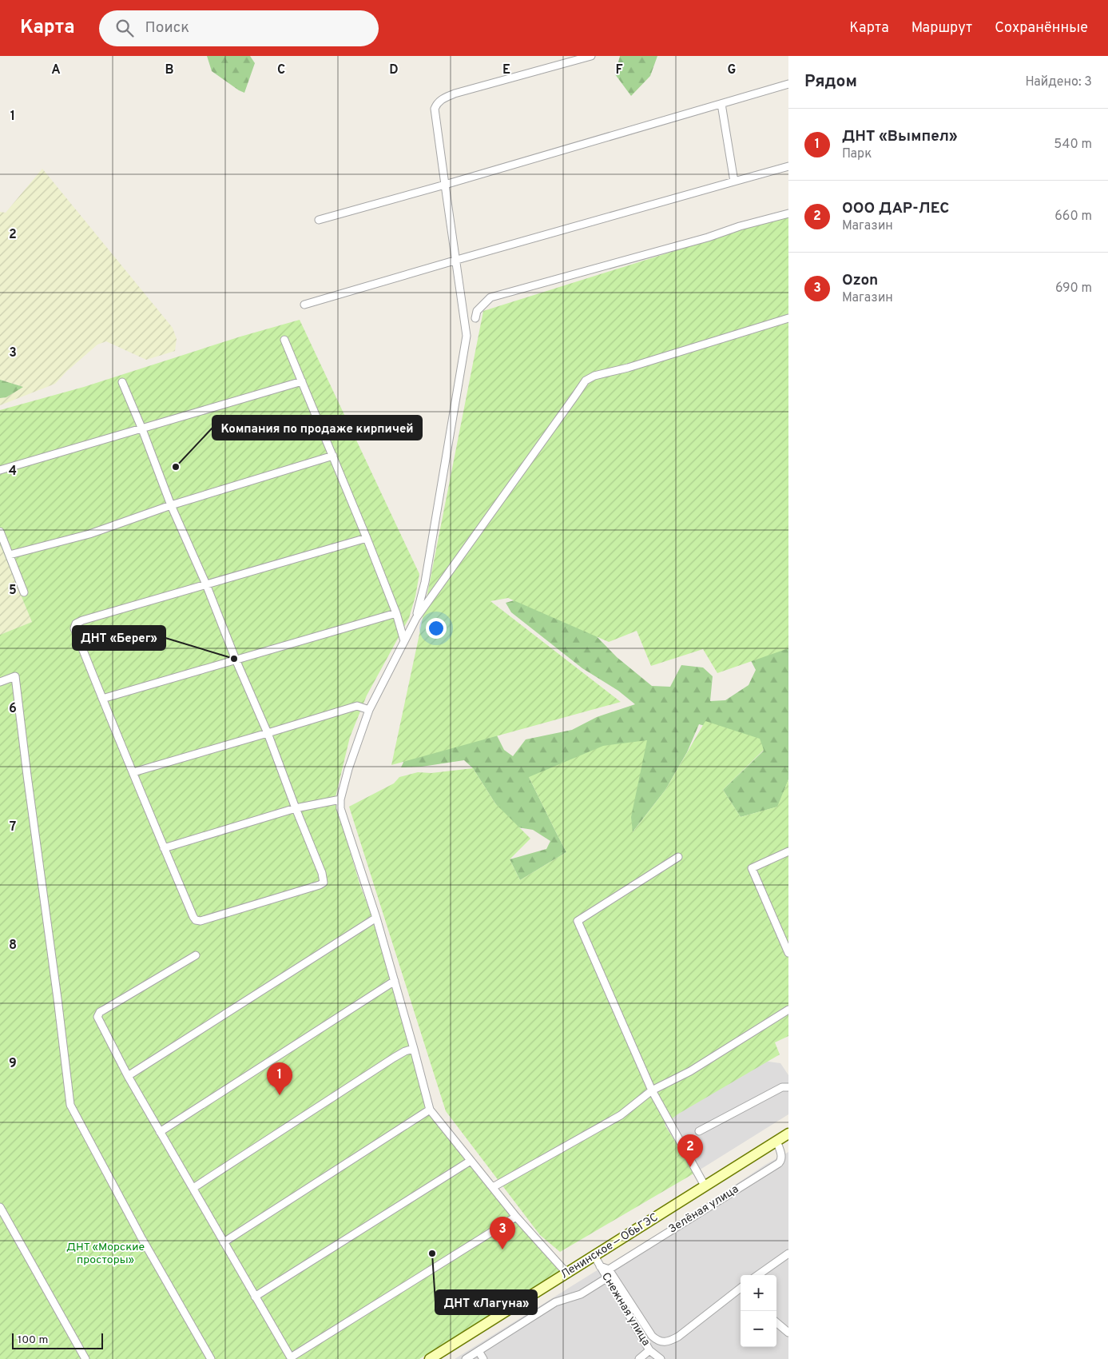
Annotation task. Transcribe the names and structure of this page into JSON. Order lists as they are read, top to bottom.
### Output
{
  "streets": {
    "main road": ["Ленинское — ОбьГЭС"],
    "street": ["Зелёная улица", "Снежная улица"]
  },
  "crossings": [
    ["Зелёная улица", "Ленинское — ОбьГЭС"],
    ["Ленинское — ОбьГЭС", "Снежная улица"]
  ],
  "parks": ["ДНТ «Морские просторы»"],
  "places": ["Компания по продаже кирпичей", "ДНТ «Берег»", "ДНТ «Лагуна»"],
  "scale_bar": "100 m",
  "page": {
    "header": "Карта",
    "search": "Поиск",
    "nav": ["Карта", "Маршрут", "Сохранённые"],
    "heading": ["Рядом", "Найдено: 3"],
    "list": [
      {
        "mark": "1",
        "name": "ДНТ «Вымпел»",
        "note": "Парк",
        "value": "540 m"
      },
      {
        "mark": "2",
        "name": "ООО ДАР-ЛЕС",
        "note": "Магазин",
        "value": "660 m"
      },
      {
        "mark": "3",
        "name": "Ozon",
        "note": "Магазин",
        "value": "690 m"
      }
    ],
    "pins": ["1", "2", "3"],
    "map_buttons": ["+", "−"],
    "scale": "100 m"
  },
  "grid": {
    "columns": [
      "A",
      "B",
      "C",
      "D",
      "E",
      "F",
      "G"
    ],
    "rows": [
      "1",
      "2",
      "3",
      "4",
      "5",
      "6",
      "7",
      "8",
      "9"
    ]
  }
}
